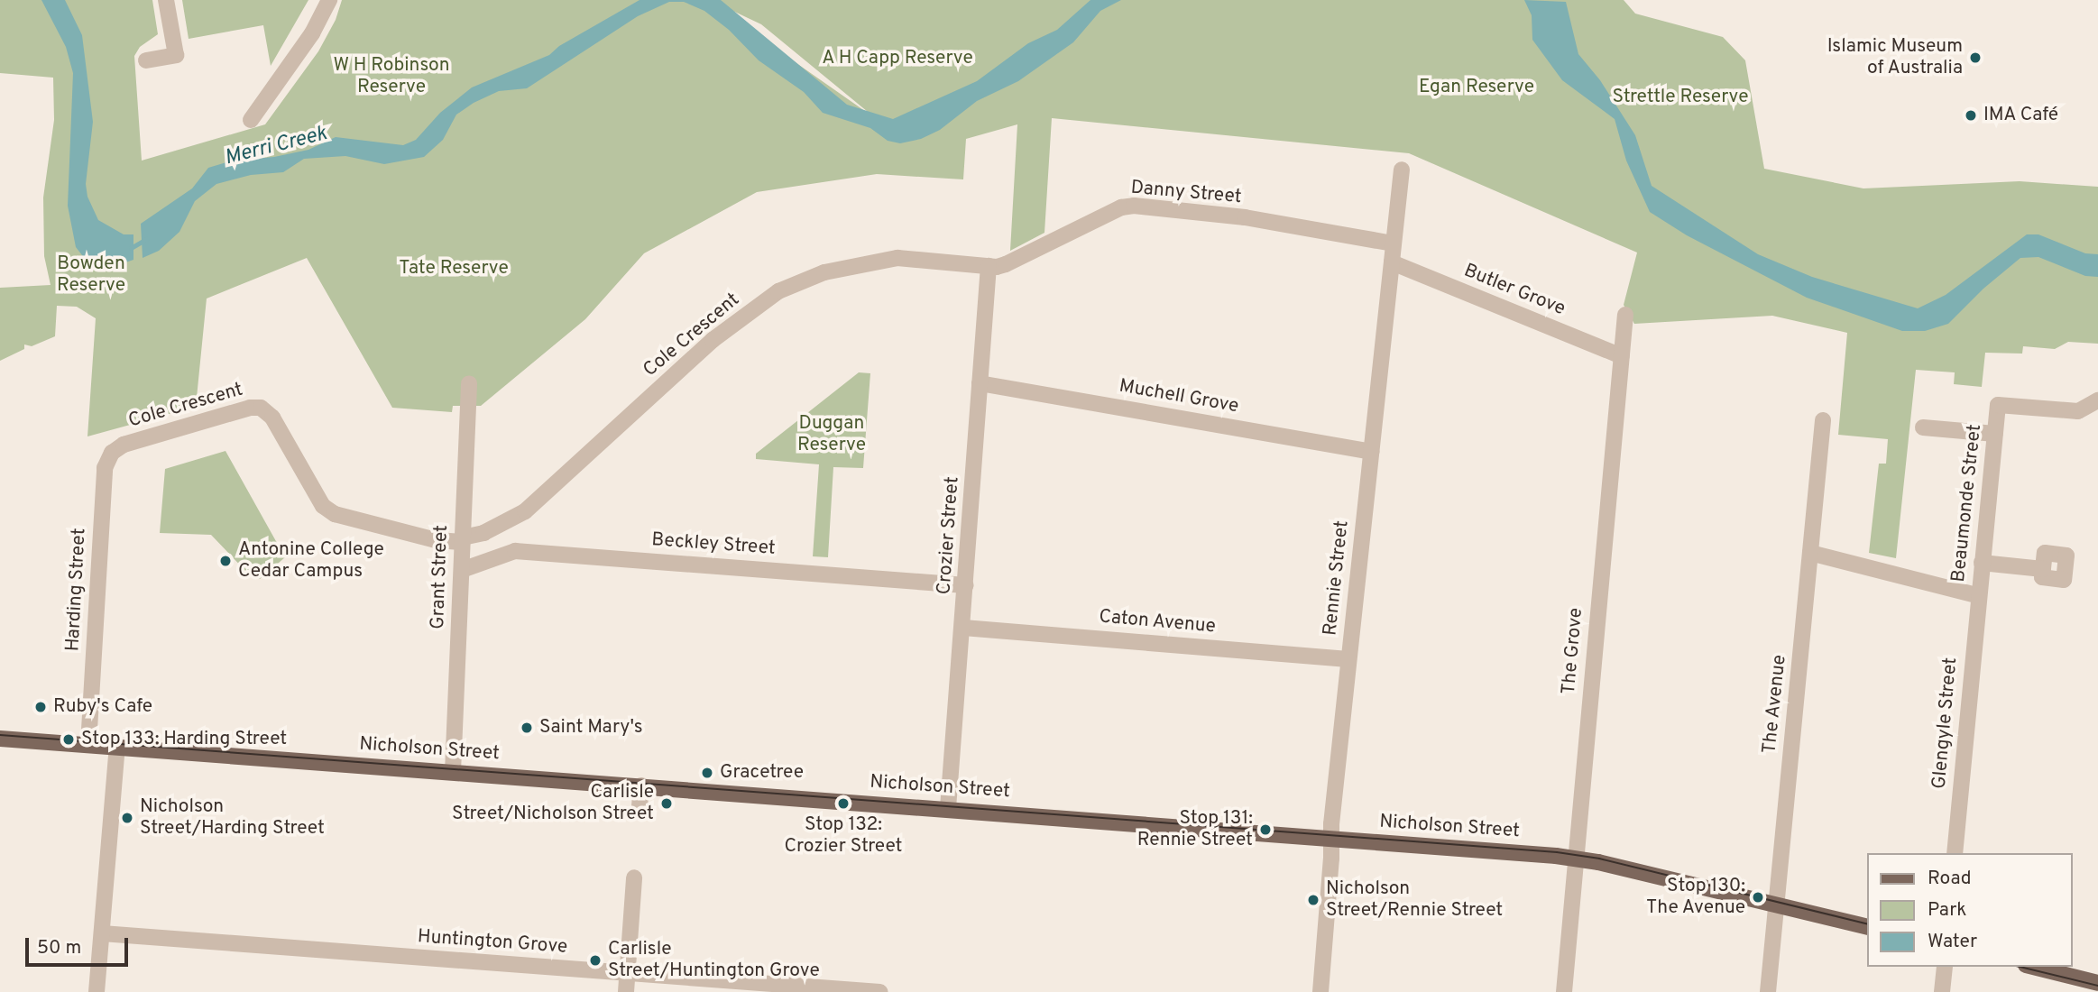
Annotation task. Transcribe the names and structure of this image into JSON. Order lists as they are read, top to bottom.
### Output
{
  "streets": {
    "main road": ["Nicholson Street"],
    "street": [
      "Danny Street",
      "Butler Grove",
      "Cole Crescent",
      "Muchell Grove",
      "Beaumonde Street",
      "Crozier Street",
      "Beckley Street",
      "Grant Street",
      "Rennie Street",
      "Harding Street",
      "Caton Avenue",
      "The Grove",
      "The Avenue",
      "Glengyle Street",
      "Huntington Grove"
    ]
  },
  "crossings": [
    ["Danny Street", "Cole Crescent"],
    ["Danny Street", "Crozier Street"],
    ["Danny Street", "Rennie Street"],
    ["Butler Grove", "Rennie Street"],
    ["Butler Grove", "The Grove"],
    ["Cole Crescent", "Crozier Street"],
    ["Cole Crescent", "Grant Street"],
    ["Cole Crescent", "Harding Street"],
    ["Muchell Grove", "Crozier Street"],
    ["Muchell Grove", "Rennie Street"],
    ["Beaumonde Street", "Glengyle Street"],
    ["Crozier Street", "Beckley Street"],
    ["Crozier Street", "Caton Avenue"],
    ["Crozier Street", "Nicholson Street"],
    ["Beckley Street", "Grant Street"],
    ["Grant Street", "Nicholson Street"],
    ["Rennie Street", "Caton Avenue"],
    ["Rennie Street", "Nicholson Street"],
    ["Harding Street", "Nicholson Street"],
    ["The Grove", "Nicholson Street"],
    ["The Avenue", "Nicholson Street"]
  ],
  "water": ["Merri Creek"],
  "parks": [
    "A H Capp Reserve",
    "W H Robinson Reserve",
    "Egan Reserve",
    "Strettle Reserve",
    "Bowden Reserve",
    "Tate Reserve",
    "Duggan Reserve"
  ],
  "places": [
    "Islamic Museum of Australia",
    "IMA Café",
    "Antonine College Cedar Campus",
    "Ruby's Cafe",
    "Saint Mary's",
    "Stop 133: Harding Street",
    "Gracetree",
    "Carlisle Street/Nicholson Street",
    "Stop 132: Crozier Street",
    "Nicholson Street/Harding Street",
    "Stop 131: Rennie Street",
    "Stop 130: The Avenue",
    "Nicholson Street/Rennie Street",
    "Carlisle Street/Huntington Grove"
  ],
  "legend": ["Road", "Park", "Water"],
  "scale_bar": "50 m"
}
